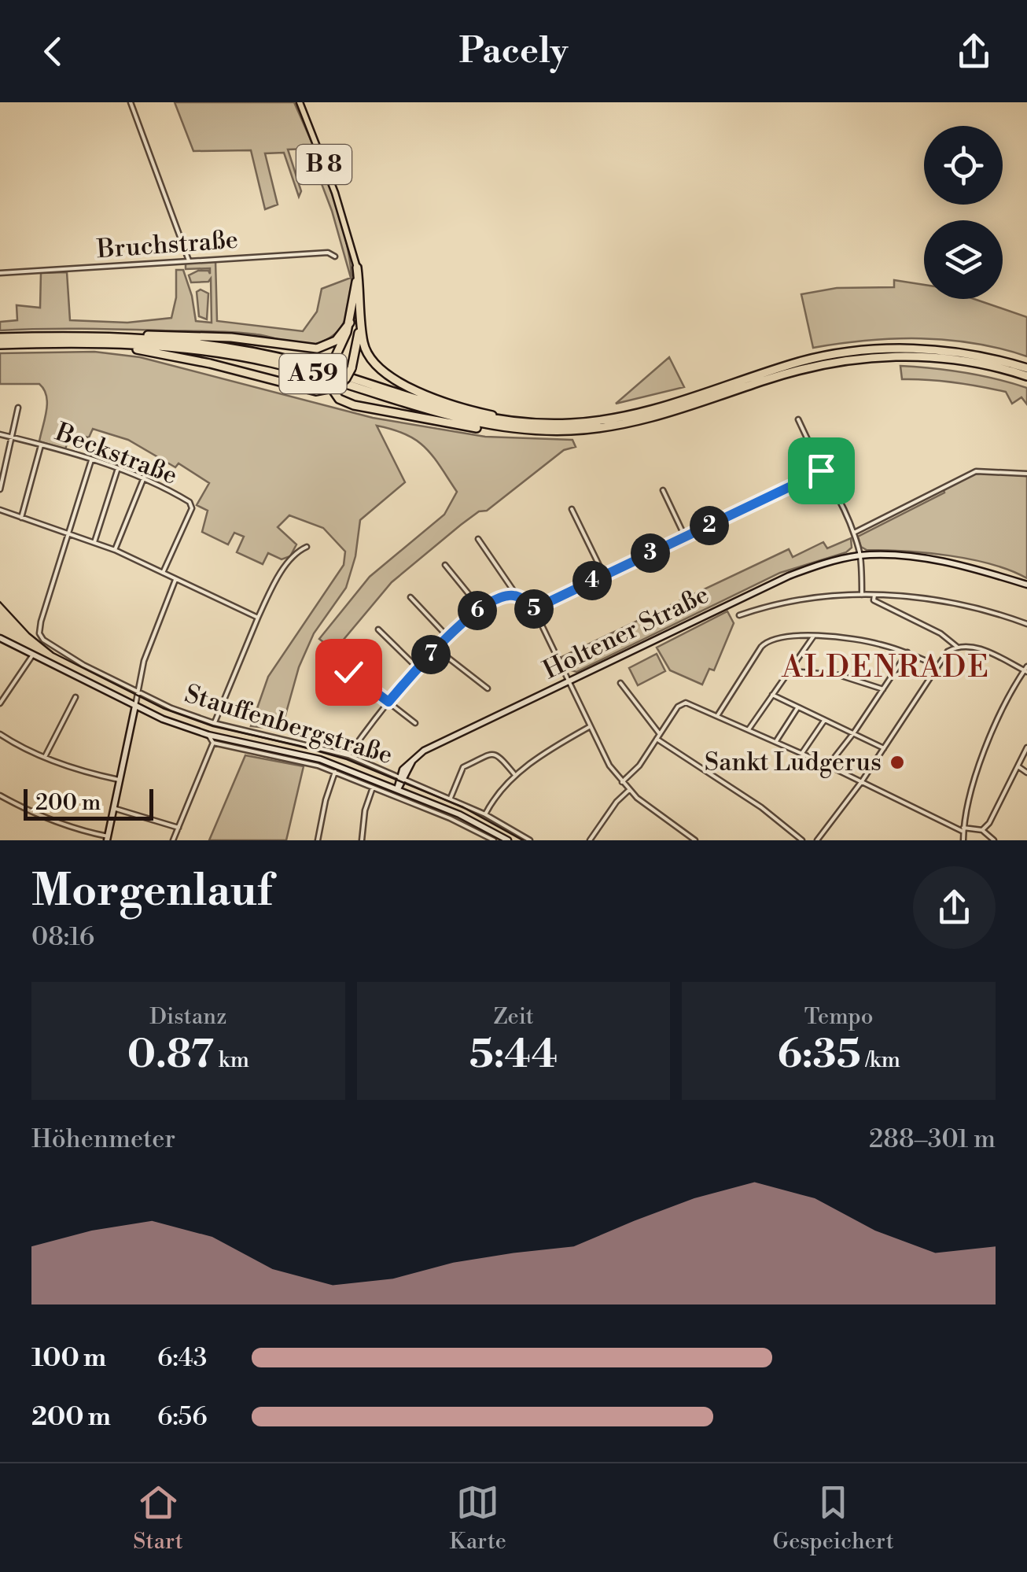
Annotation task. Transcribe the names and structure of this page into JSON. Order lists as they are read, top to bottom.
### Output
{
  "streets": {
    "highway": ["A 59"],
    "main road": ["B 8"],
    "street": [
      "Bruchstraße",
      "Beckstraße",
      "Holtener Straße",
      "Stauffenbergstraße"
    ]
  },
  "crossings": [
    ["Beckstraße", "Stauffenbergstraße"],
    ["Holtener Straße", "Stauffenbergstraße"]
  ],
  "districts": ["ALDENRADE"],
  "places": ["Sankt Ludgerus"],
  "scale_bar": "200 m",
  "page": {
    "header": "Pacely",
    "pins": [
      "2",
      "3",
      "4",
      "5",
      "6",
      "7"
    ],
    "scale": "200 m",
    "heading": ["Morgenlauf", "08:16"],
    "stats": [
      ["Distanz", "0.87 km"],
      ["Zeit", "5:44"],
      ["Tempo", "6:35 /km"]
    ],
    "chart": ["Höhenmeter", "288–301 m"],
    "list": [
      {
        "name": "100 m",
        "note": "6:43"
      },
      {
        "name": "200 m",
        "note": "6:56"
      }
    ],
    "tabs": ["Start", "Karte", "Gespeichert"]
  }
}
